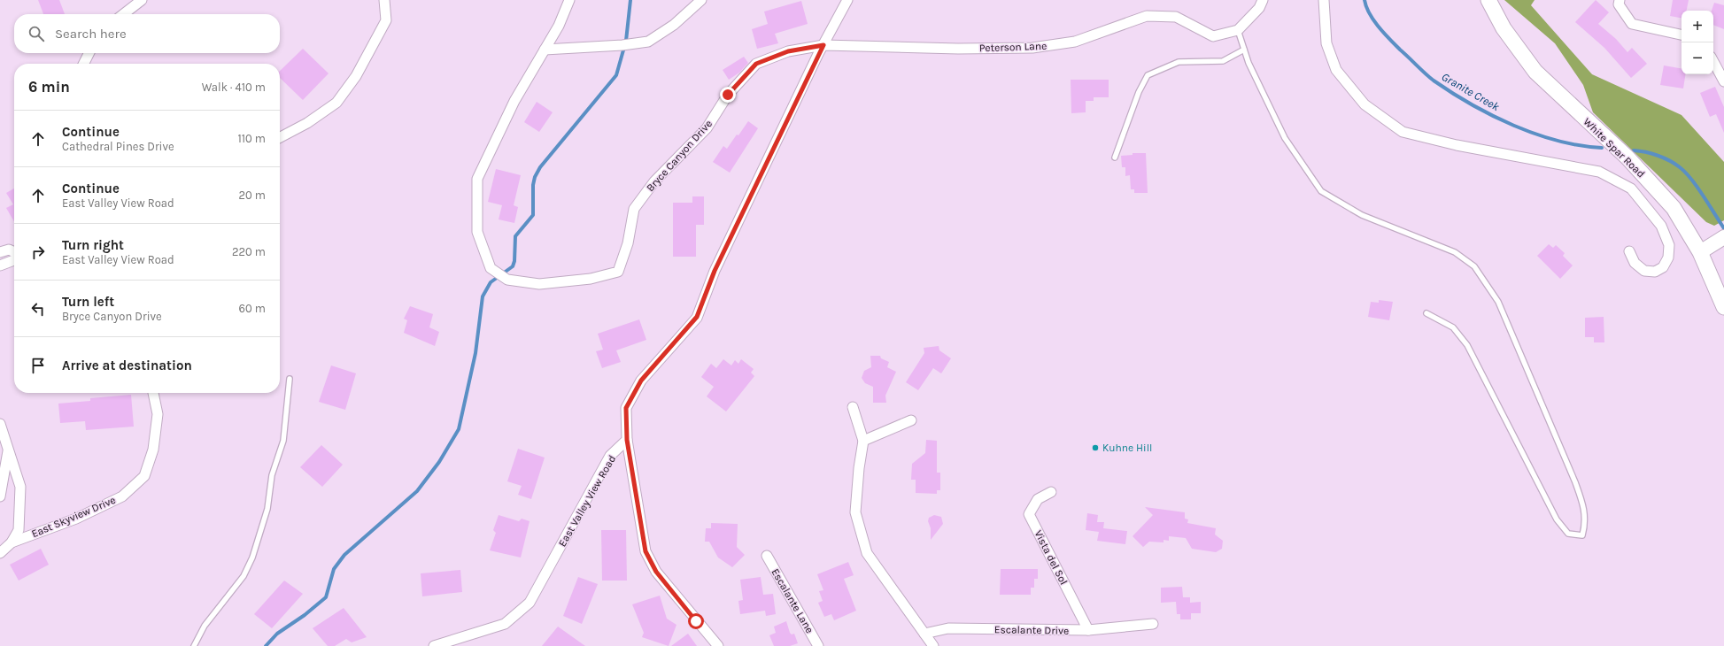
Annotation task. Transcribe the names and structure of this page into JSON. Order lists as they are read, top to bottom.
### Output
{
  "streets": {
    "main road": ["White Spar Road"],
    "street": [
      "Peterson Lane",
      "Bryce Canyon Drive",
      "East Valley View Road",
      "East Skyview Drive",
      "Vista del Sol",
      "Escalante Lane",
      "Escalante Drive"
    ]
  },
  "crossings": [
    ["Peterson Lane", "Bryce Canyon Drive"],
    ["Vista del Sol", "Escalante Drive"]
  ],
  "water": ["Granite Creek"],
  "places": ["Kuhne Hill"],
  "page": {
    "map_buttons": ["+", "−"],
    "search": "Search here",
    "heading": ["6 min", "Walk · 410 m"],
    "list": [
      ["Continue", "Cathedral Pines Drive", "110 m"],
      ["Continue", "East Valley View Road", "20 m"],
      ["Turn right", "East Valley View Road", "220 m"],
      ["Turn left", "Bryce Canyon Drive", "60 m"],
      "Arrive at destination"
    ]
  }
}
